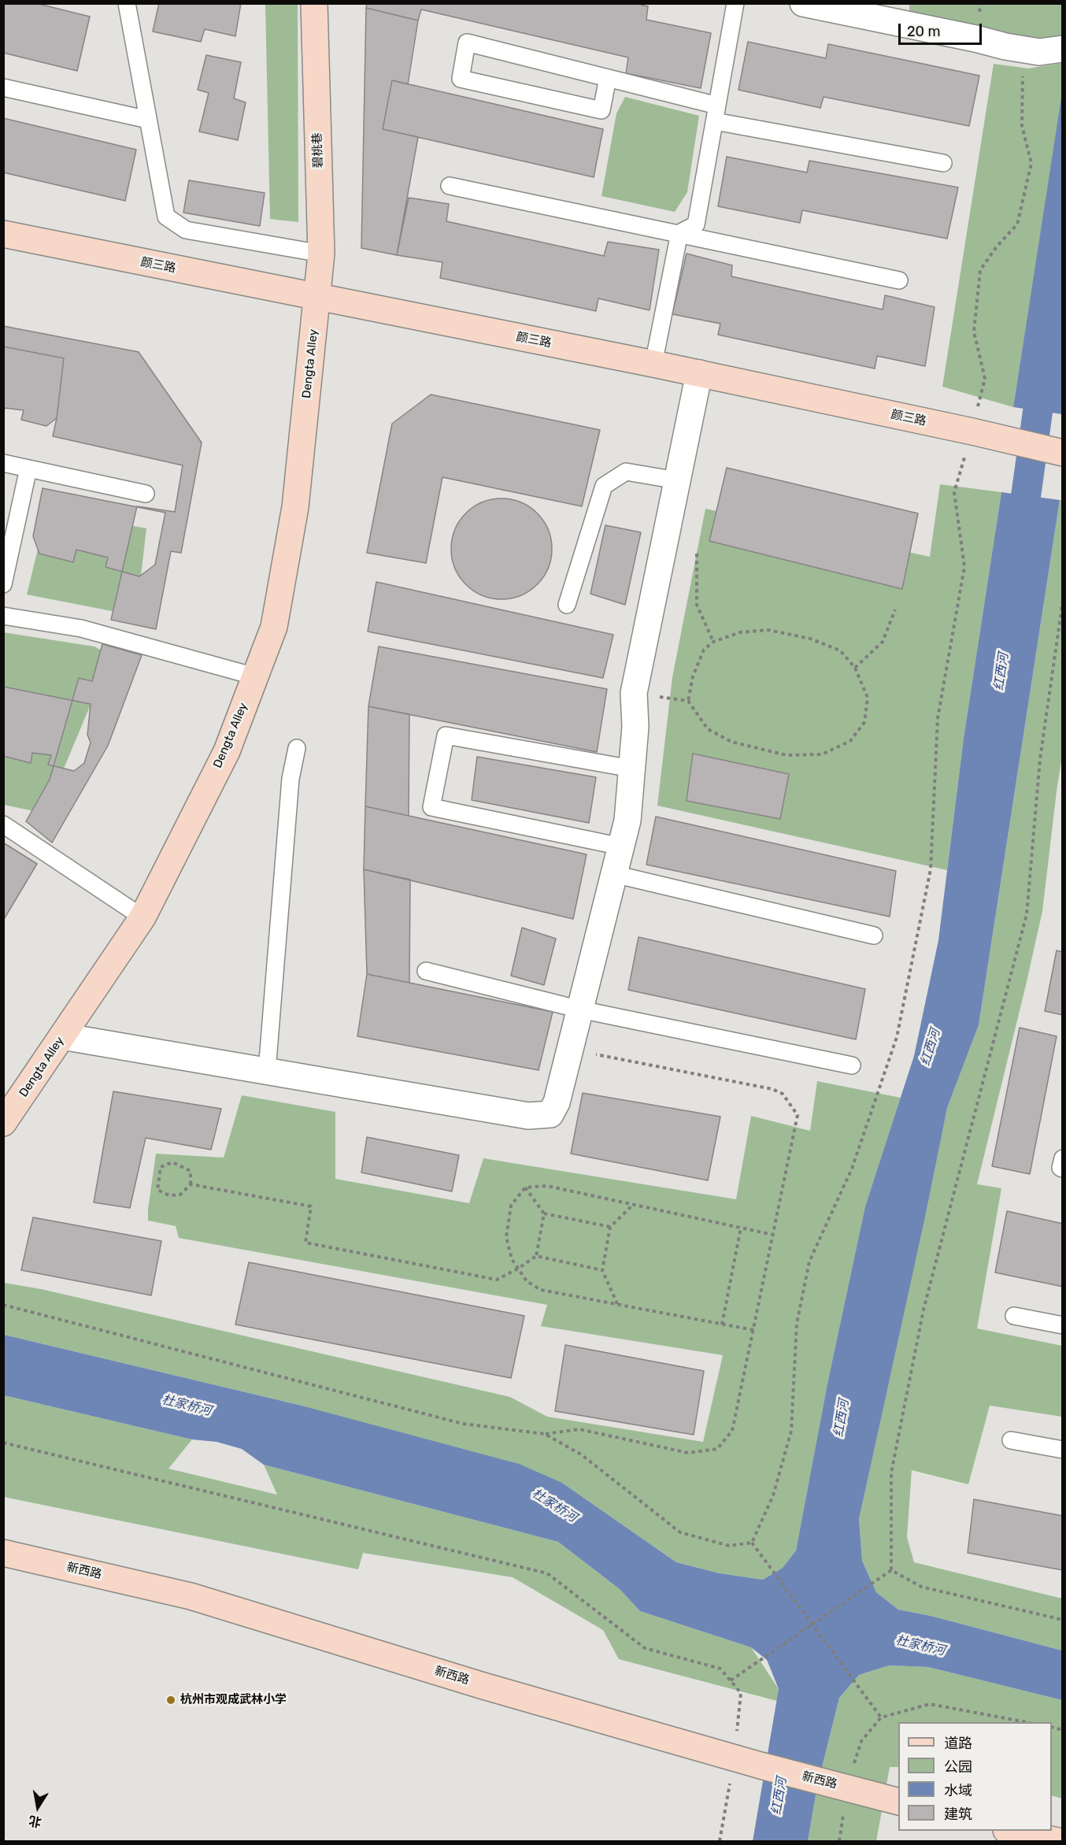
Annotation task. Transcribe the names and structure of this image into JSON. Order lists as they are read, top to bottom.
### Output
{
  "streets": {
    "street": [
      "碧桃巷",
      "颜三路",
      "Dengta Alley",
      "新西路"
    ]
  },
  "crossings": [
    ["碧桃巷", "颜三路"],
    ["碧桃巷", "Dengta Alley"],
    ["颜三路", "Dengta Alley"]
  ],
  "water": ["红西河", "杜家桥河"],
  "places": ["杭州市观成武林小学"],
  "legend": [
    "道路",
    "公园",
    "水域",
    "建筑"
  ],
  "scale_bar": "20 m",
  "north": "bottom"
}
